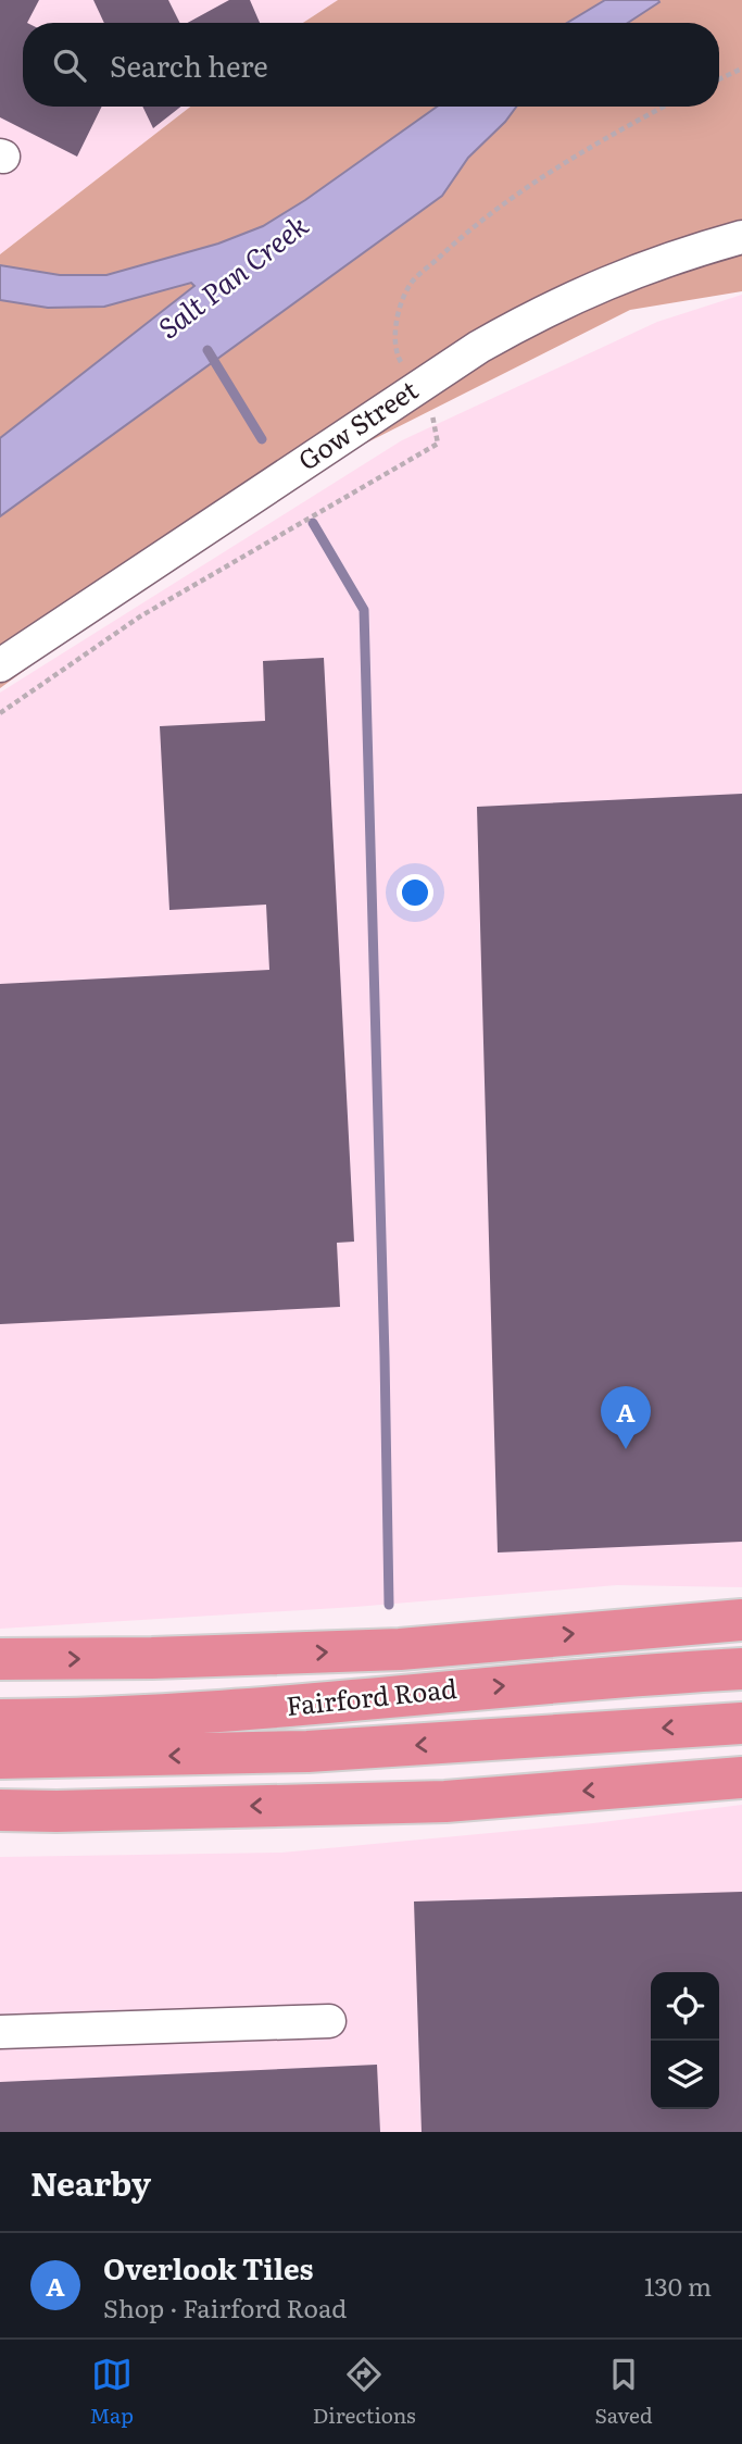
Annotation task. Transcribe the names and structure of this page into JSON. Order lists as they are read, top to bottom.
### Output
{
  "streets": {
    "highway": ["Fairford Road"],
    "street": ["Gow Street"]
  },
  "water": ["Salt Pan Creek"],
  "page": {
    "search": "Search here",
    "pins": "A",
    "heading": "Nearby",
    "list": [
      {
        "mark": "A",
        "name": "Overlook Tiles",
        "note": "Shop · Fairford Road",
        "value": "130 m"
      }
    ],
    "nav": ["Map", "Directions", "Saved"]
  }
}
